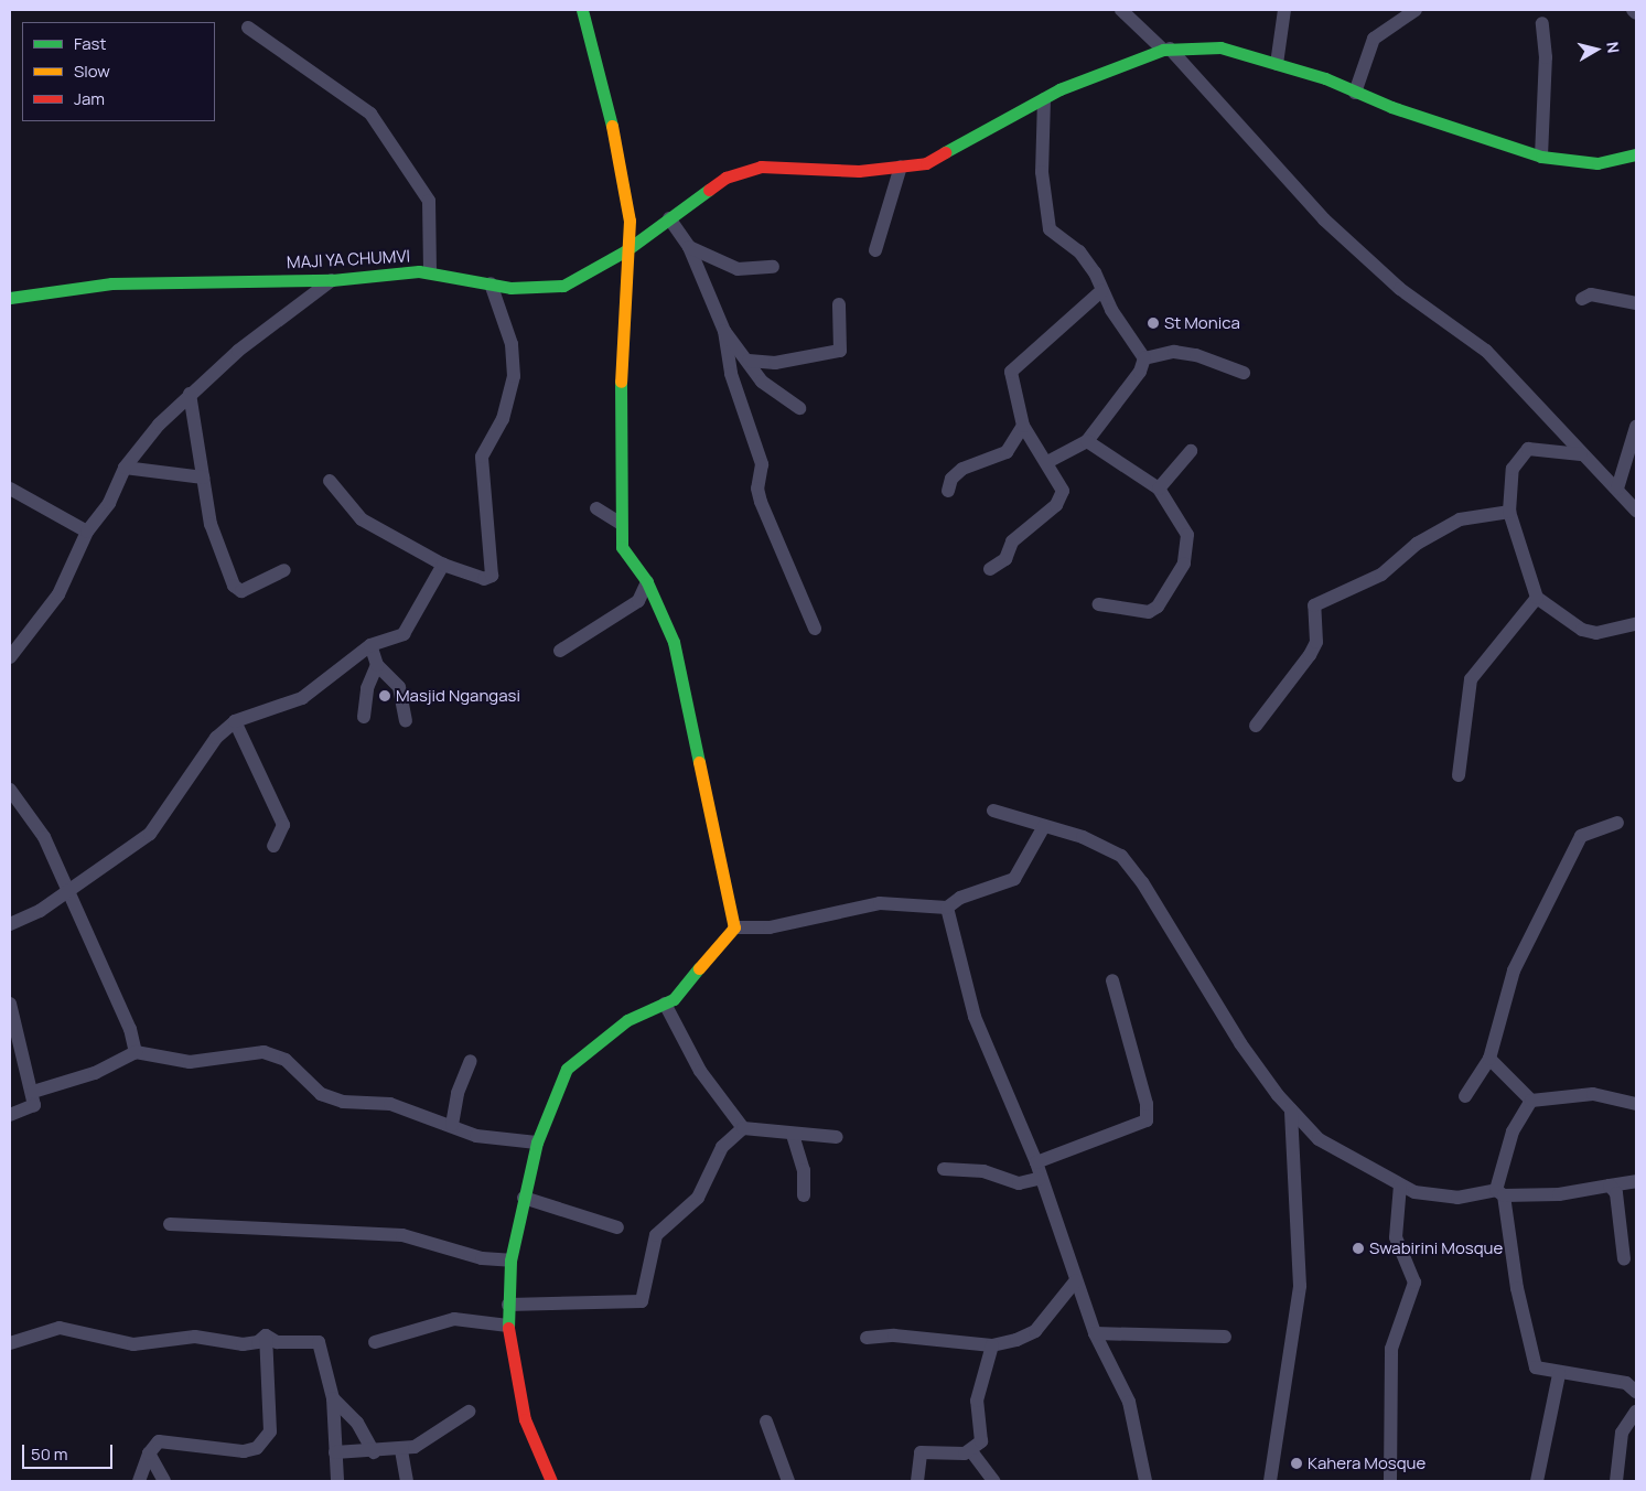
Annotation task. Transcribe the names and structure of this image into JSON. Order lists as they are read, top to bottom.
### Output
{
  "streets": {
    "street": ["MAJI YA CHUMVI"]
  },
  "places": [
    "St Monica",
    "Masjid Ngangasi",
    "Swabirini Mosque",
    "Kahera Mosque"
  ],
  "legend": ["Fast", "Slow", "Jam"],
  "scale_bar": "50 m",
  "north": "right"
}
